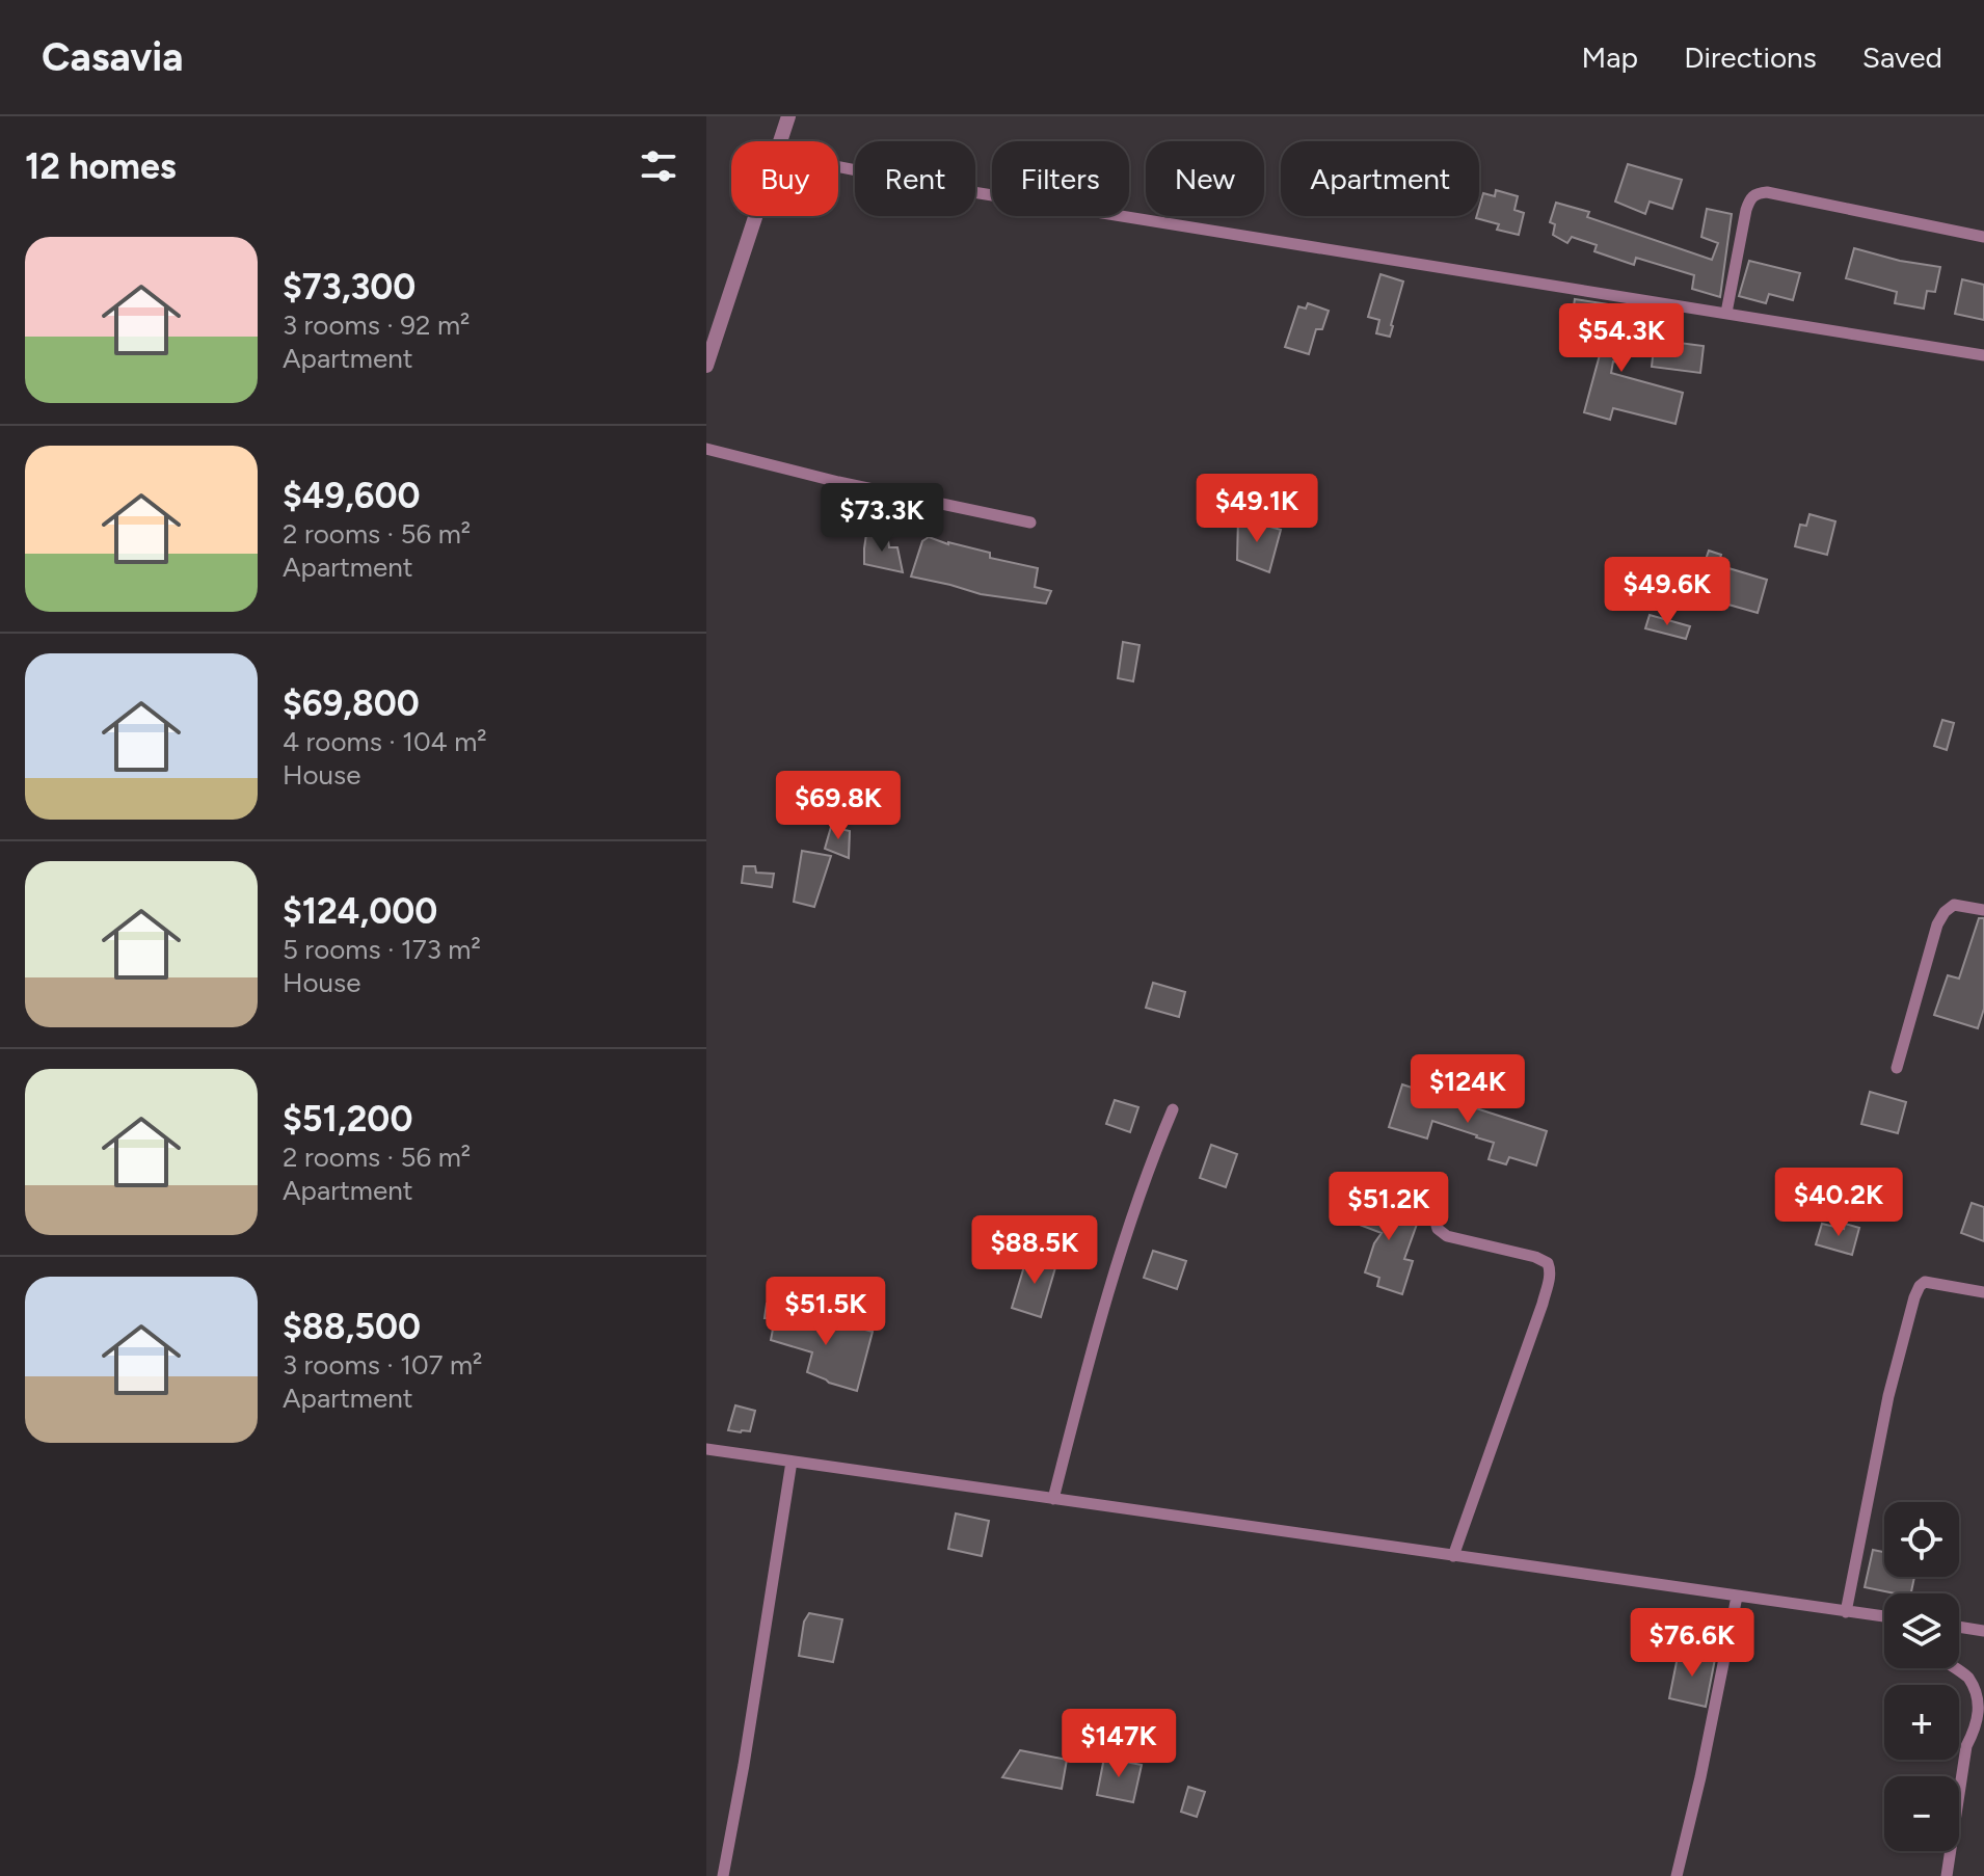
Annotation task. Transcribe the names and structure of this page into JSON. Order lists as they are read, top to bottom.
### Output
{
  "page": {
    "header": "Casavia",
    "nav": ["Map", "Directions", "Saved"],
    "heading": "12 homes",
    "chip": [
      "Buy",
      "Rent",
      "Filters",
      "New",
      "Apartment"
    ],
    "list": [
      {
        "name": "$73,300",
        "note": "3 rooms · 92 m² · Apartment"
      },
      {
        "name": "$49,600",
        "note": "2 rooms · 56 m² · Apartment"
      },
      {
        "name": "$69,800",
        "note": "4 rooms · 104 m² · House"
      },
      {
        "name": "$124,000",
        "note": "5 rooms · 173 m² · House"
      },
      {
        "name": "$51,200",
        "note": "2 rooms · 56 m² · Apartment"
      },
      {
        "name": "$88,500",
        "note": "3 rooms · 107 m² · Apartment"
      }
    ],
    "price": [
      "$54.3K",
      "$49.1K",
      "$73.3K",
      "$49.6K",
      "$69.8K",
      "$124K",
      "$40.2K",
      "$51.2K",
      "$88.5K",
      "$51.5K",
      "$76.6K",
      "$147K"
    ],
    "map_buttons": ["+", "−"]
  }
}
